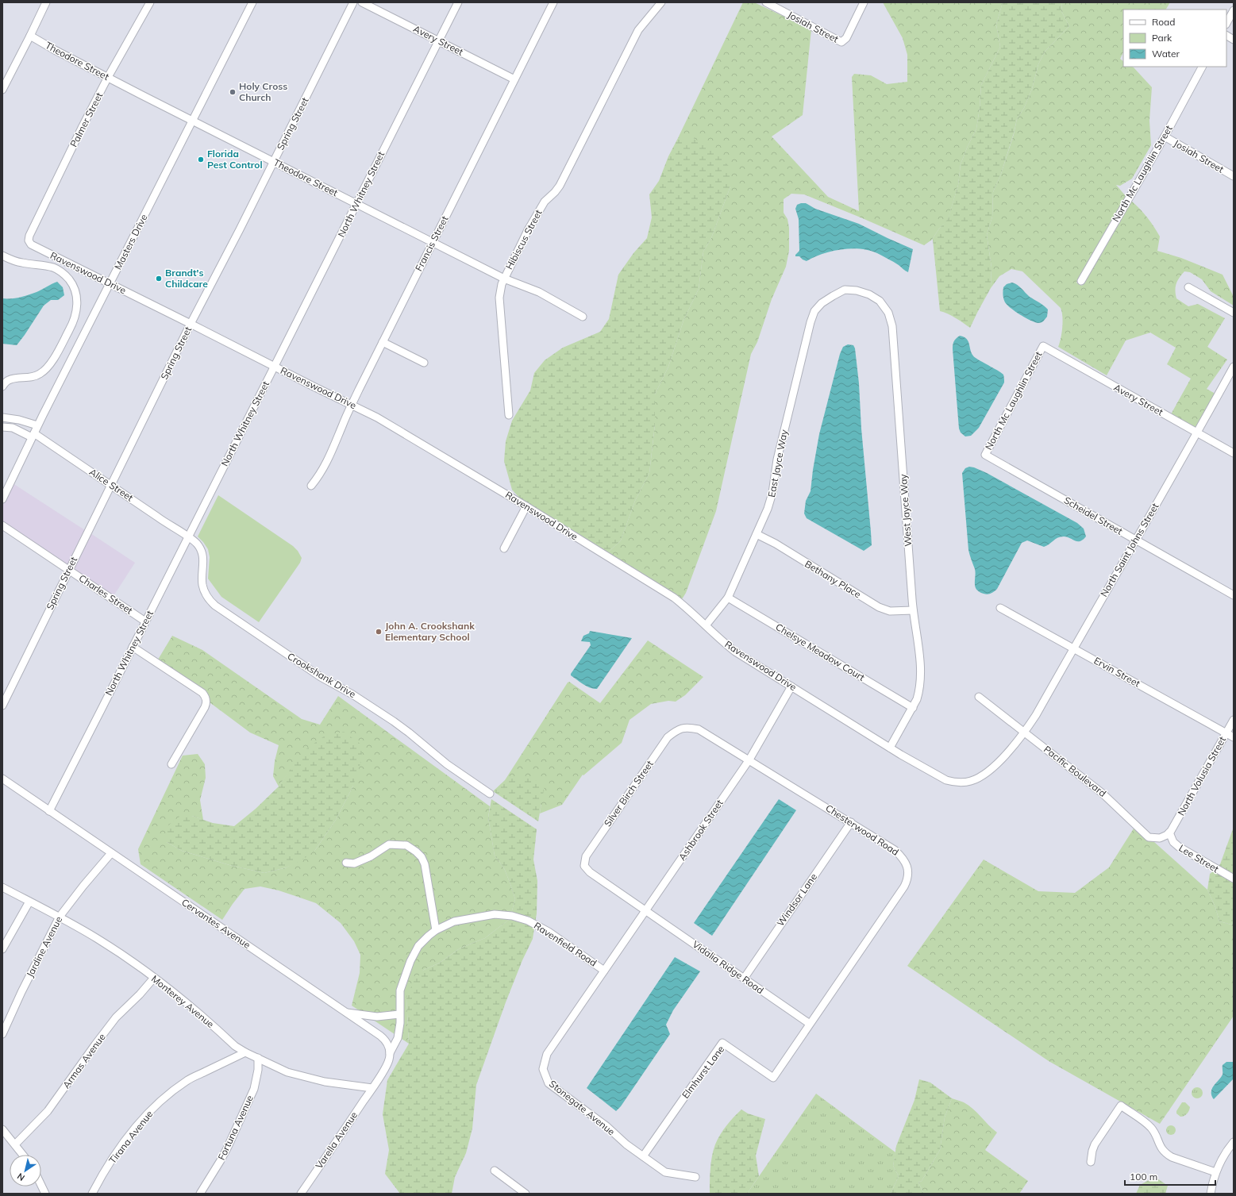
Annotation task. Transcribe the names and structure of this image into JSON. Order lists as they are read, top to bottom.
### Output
{
  "streets": {
    "street": [
      "Josiah Street",
      "Avery Street",
      "Theodore Street",
      "Palmer Street",
      "Spring Street",
      "North Mc Laughlin Street",
      "North Whitney Street",
      "Hibiscus Street",
      "Masters Drive",
      "Francis Street",
      "Ravenswood Drive",
      "East Jayce Way",
      "Alice Street",
      "West Jayce Way",
      "Scheidel Street",
      "North Saint Johns Street",
      "Bethany Place",
      "Charles Street",
      "Chelsye Meadow Court",
      "Ervin Street",
      "Crookshank Drive",
      "Pacific Boulevard",
      "North Volusia Street",
      "Silver Birch Street",
      "Ashbrook Street",
      "Chesterwood Road",
      "Lee Street",
      "Windsor Lane",
      "Cervantes Avenue",
      "Ravenfield Road",
      "Jardine Avenue",
      "Vidalia Ridge Road",
      "Monterey Avenue",
      "Armas Avenue",
      "Elmhurst Lane",
      "Stonegate Avenue",
      "Fortuna Avenue",
      "Tirana Avenue",
      "Varella Avenue"
    ]
  },
  "crossings": [
    ["Josiah Street", "North Mc Laughlin Street"],
    ["Avery Street", "North Mc Laughlin Street"],
    ["Avery Street", "North Whitney Street"],
    ["Avery Street", "Francis Street"],
    ["Avery Street", "North Saint Johns Street"],
    ["Theodore Street", "Palmer Street"],
    ["Theodore Street", "Spring Street"],
    ["Theodore Street", "North Whitney Street"],
    ["Theodore Street", "Hibiscus Street"],
    ["Theodore Street", "Masters Drive"],
    ["Theodore Street", "Francis Street"],
    ["Palmer Street", "Ravenswood Drive"],
    ["Spring Street", "Ravenswood Drive"],
    ["Spring Street", "Alice Street"],
    ["Spring Street", "Charles Street"],
    ["North Mc Laughlin Street", "Scheidel Street"],
    ["North Whitney Street", "Ravenswood Drive"],
    ["North Whitney Street", "Alice Street"],
    ["North Whitney Street", "Charles Street"],
    ["North Whitney Street", "Crookshank Drive"],
    ["North Whitney Street", "Cervantes Avenue"],
    ["Masters Drive", "Ravenswood Drive"],
    ["Masters Drive", "Alice Street"],
    ["Francis Street", "Ravenswood Drive"],
    ["Ravenswood Drive", "East Jayce Way"],
    ["Ravenswood Drive", "West Jayce Way"],
    ["Ravenswood Drive", "North Saint Johns Street"],
    ["Ravenswood Drive", "Pacific Boulevard"],
    ["Ravenswood Drive", "Ashbrook Street"],
    ["East Jayce Way", "West Jayce Way"],
    ["East Jayce Way", "Bethany Place"],
    ["East Jayce Way", "Chelsye Meadow Court"],
    ["Alice Street", "Crookshank Drive"],
    ["West Jayce Way", "Bethany Place"],
    ["West Jayce Way", "Chelsye Meadow Court"],
    ["Scheidel Street", "North Saint Johns Street"],
    ["North Saint Johns Street", "Ervin Street"],
    ["North Saint Johns Street", "Pacific Boulevard"],
    ["Ervin Street", "North Volusia Street"],
    ["Pacific Boulevard", "North Volusia Street"],
    ["Pacific Boulevard", "Lee Street"],
    ["North Volusia Street", "Lee Street"],
    ["Silver Birch Street", "Ashbrook Street"],
    ["Silver Birch Street", "Chesterwood Road"],
    ["Silver Birch Street", "Vidalia Ridge Road"],
    ["Ashbrook Street", "Chesterwood Road"],
    ["Ashbrook Street", "Ravenfield Road"],
    ["Ashbrook Street", "Vidalia Ridge Road"],
    ["Ashbrook Street", "Stonegate Avenue"],
    ["Chesterwood Road", "Windsor Lane"],
    ["Chesterwood Road", "Vidalia Ridge Road"],
    ["Chesterwood Road", "Elmhurst Lane"],
    ["Windsor Lane", "Vidalia Ridge Road"],
    ["Cervantes Avenue", "Ravenfield Road"],
    ["Cervantes Avenue", "Jardine Avenue"],
    ["Ravenfield Road", "Stonegate Avenue"],
    ["Jardine Avenue", "Monterey Avenue"],
    ["Vidalia Ridge Road", "Elmhurst Lane"],
    ["Monterey Avenue", "Armas Avenue"],
    ["Monterey Avenue", "Fortuna Avenue"],
    ["Monterey Avenue", "Tirana Avenue"],
    ["Monterey Avenue", "Varella Avenue"],
    ["Elmhurst Lane", "Stonegate Avenue"]
  ],
  "places": [
    "Holy Cross Church",
    "Florida Pest Control",
    "Brandt's Childcare",
    "John A. Crookshank Elementary School"
  ],
  "legend": ["Road", "Park", "Water"],
  "scale_bar": "100 m",
  "north": "bottom left"
}
